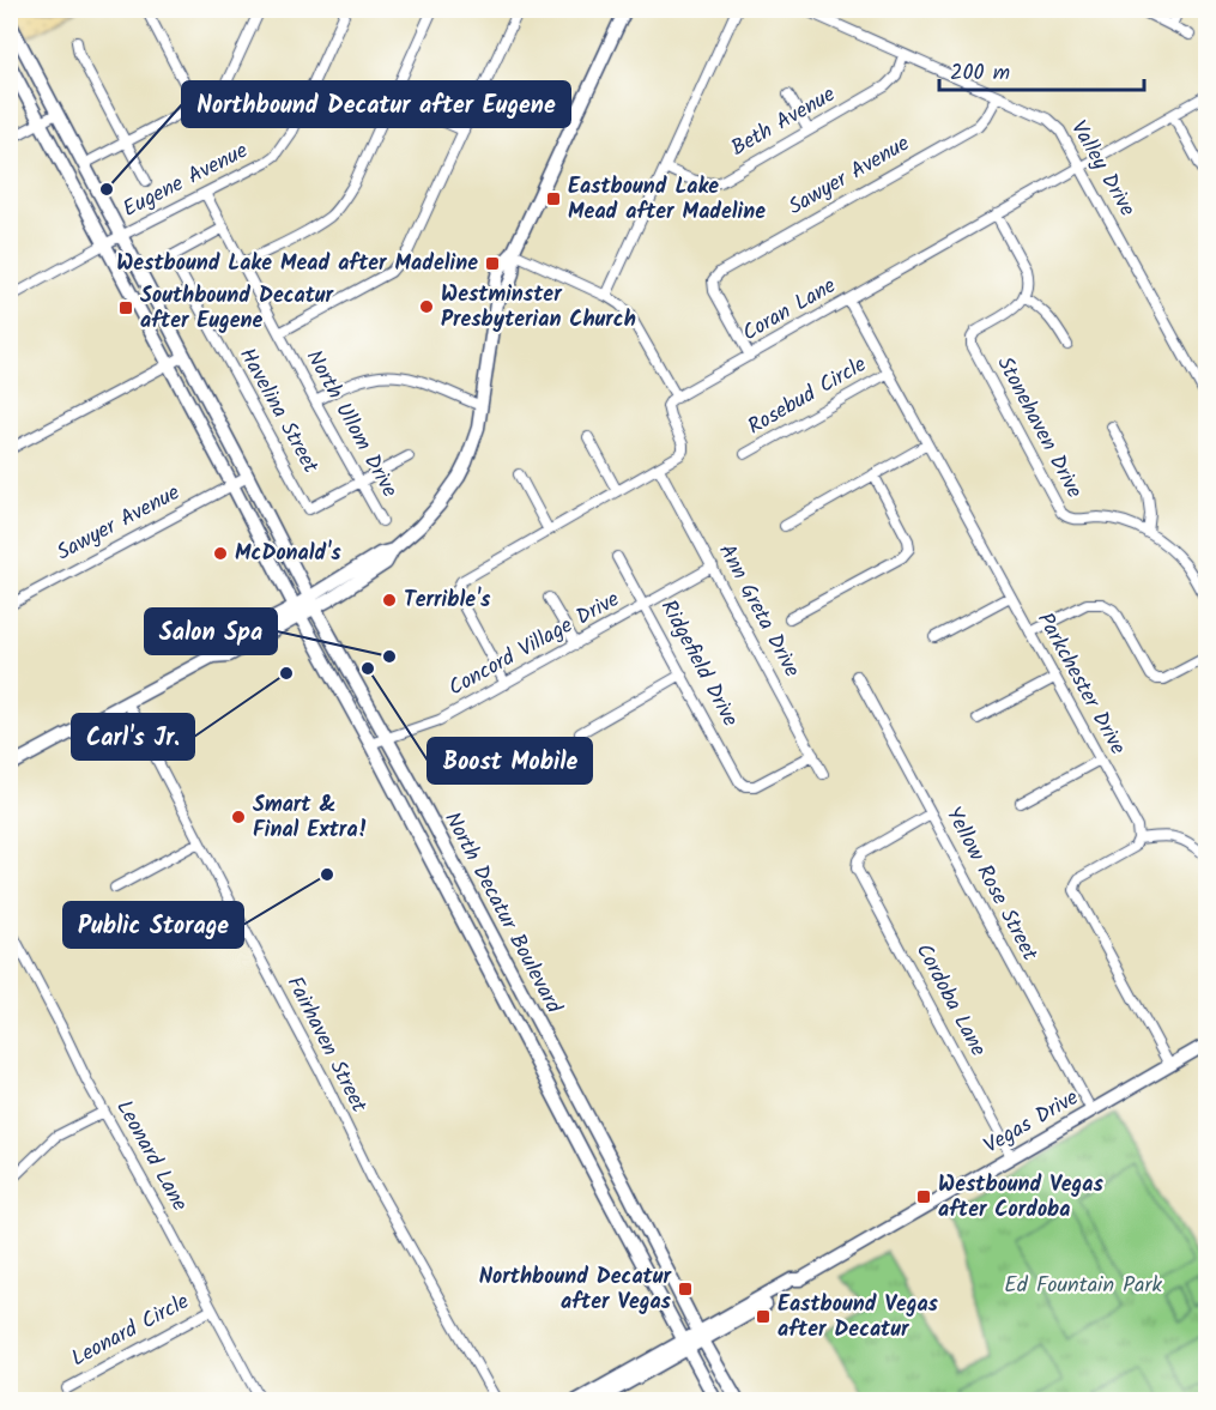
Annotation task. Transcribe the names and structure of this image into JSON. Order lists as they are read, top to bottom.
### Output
{
  "streets": {
    "main road": ["North Decatur Boulevard", "Vegas Drive"],
    "street": [
      "Beth Avenue",
      "Valley Drive",
      "Sawyer Avenue",
      "Eugene Avenue",
      "Coran Lane",
      "Rosebud Circle",
      "Havelina Street",
      "North Ullom Drive",
      "Stonehaven Drive",
      "Ann Greta Drive",
      "Concord Village Drive",
      "Ridgefield Drive",
      "Parkchester Drive",
      "Yellow Rose Street",
      "Cordoba Lane",
      "Fairhaven Street",
      "Leonard Lane",
      "Leonard Circle"
    ]
  },
  "crossings": [
    ["Beth Avenue", "Valley Drive"],
    ["Valley Drive", "Sawyer Avenue"],
    ["Valley Drive", "Coran Lane"],
    ["Sawyer Avenue", "Coran Lane"],
    ["Sawyer Avenue", "North Decatur Boulevard"],
    ["Eugene Avenue", "North Ullom Drive"],
    ["Eugene Avenue", "North Decatur Boulevard"],
    ["Coran Lane", "Parkchester Drive"],
    ["Rosebud Circle", "Parkchester Drive"],
    ["Havelina Street", "North Ullom Drive"],
    ["Ann Greta Drive", "Concord Village Drive"],
    ["Ann Greta Drive", "Ridgefield Drive"],
    ["Concord Village Drive", "Ridgefield Drive"],
    ["Concord Village Drive", "North Decatur Boulevard"],
    ["Yellow Rose Street", "Cordoba Lane"],
    ["Yellow Rose Street", "Vegas Drive"],
    ["North Decatur Boulevard", "Vegas Drive"],
    ["Cordoba Lane", "Vegas Drive"],
    ["Leonard Lane", "Leonard Circle"]
  ],
  "parks": ["Ed Fountain Park"],
  "places": {
    "other": [
      "Northbound Decatur after Eugene",
      "Westminster Presbyterian Church",
      "McDonald's",
      "Terrible's",
      "Salon Spa",
      "Boost Mobile",
      "Carl's Jr.",
      "Smart & Final Extra!",
      "Public Storage"
    ],
    "transit": [
      "Eastbound Lake Mead after Madeline",
      "Westbound Lake Mead after Madeline",
      "Southbound Decatur after Eugene",
      "Westbound Vegas after Cordoba",
      "Northbound Decatur after Vegas",
      "Eastbound Vegas after Decatur"
    ]
  },
  "scale_bar": "200 m"
}
